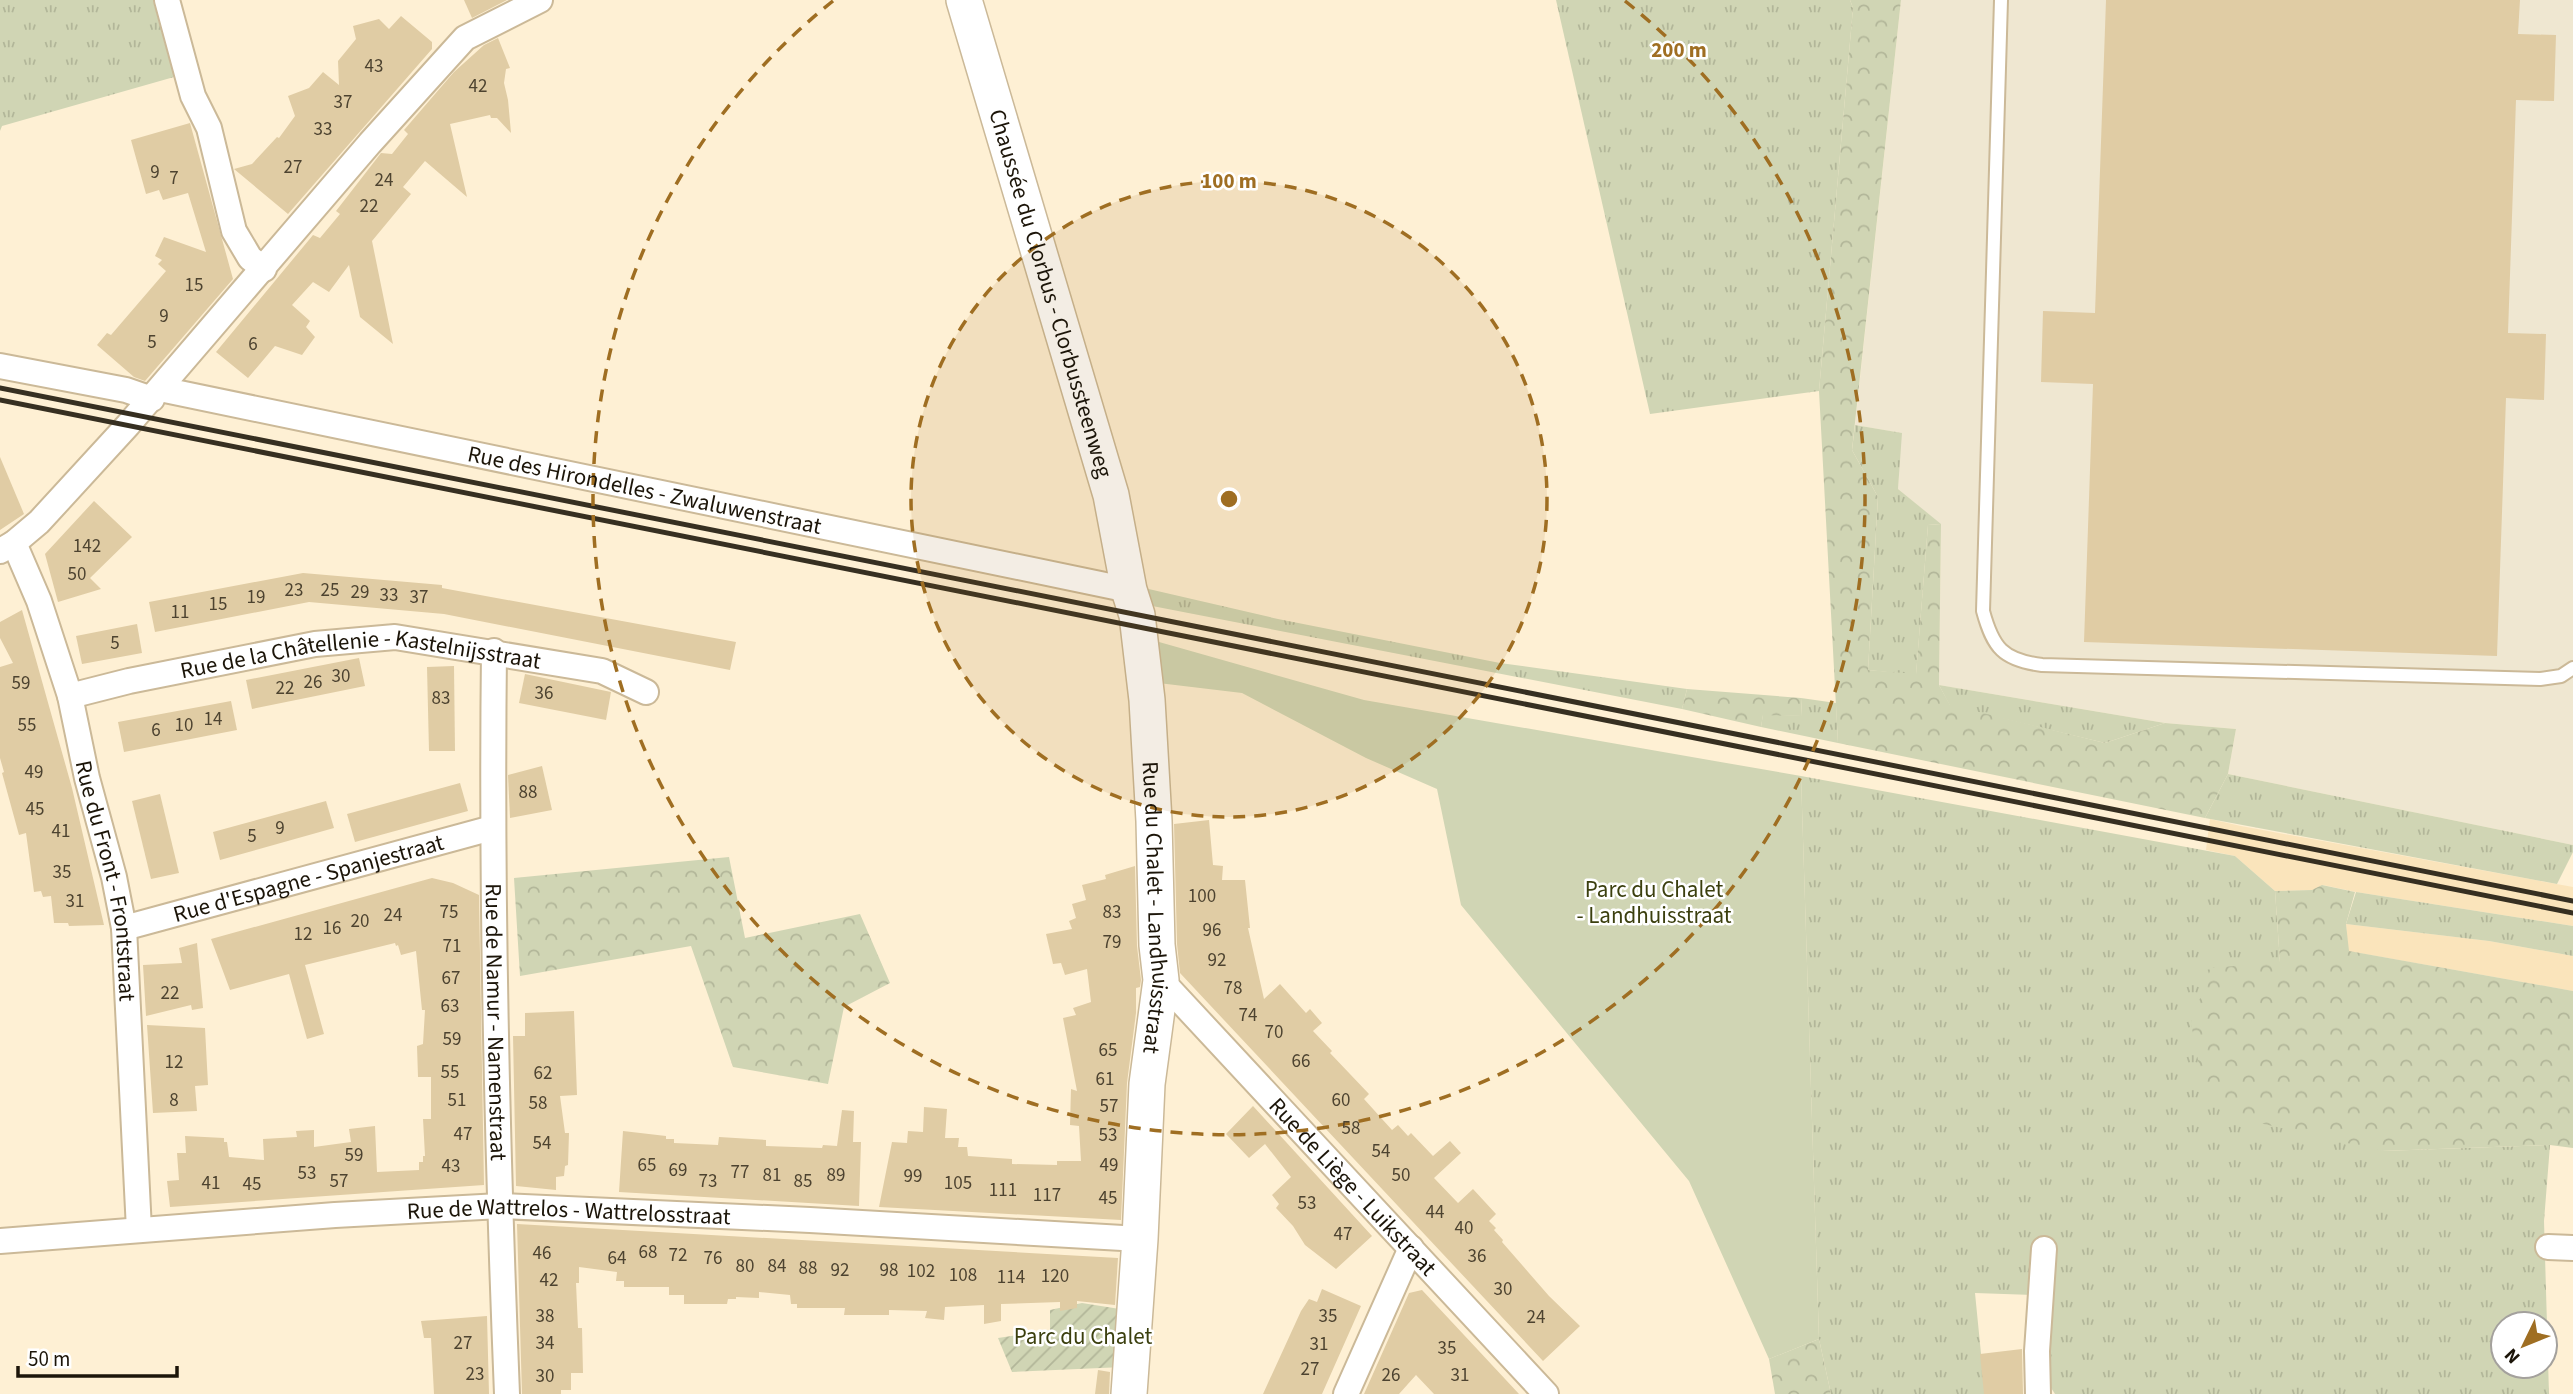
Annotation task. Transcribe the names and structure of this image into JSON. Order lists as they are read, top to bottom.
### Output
{
  "streets": {
    "street": [
      "Chaussée du Clorbus - Clorbussteenweg",
      "Rue des Hirondelles - Zwaluwenstraat",
      "Rue de la Châtellenie - Kastelnijsstraat",
      "Rue d'Espagne - Spanjestraat",
      "Rue du Front - Frontstraat",
      "Rue du Chalet - Landhuisstraat",
      "Rue de Namur - Namenstraat",
      "Rue de Liège - Luikstraat",
      "Rue de Wattrelos - Wattrelosstraat"
    ]
  },
  "crossings": [
    ["Chaussée du Clorbus - Clorbussteenweg", "Rue des Hirondelles - Zwaluwenstraat"],
    ["Chaussée du Clorbus - Clorbussteenweg", "Rue du Chalet - Landhuisstraat"],
    ["Rue des Hirondelles - Zwaluwenstraat", "Rue du Chalet - Landhuisstraat"],
    ["Rue de la Châtellenie - Kastelnijsstraat", "Rue du Front - Frontstraat"],
    ["Rue de la Châtellenie - Kastelnijsstraat", "Rue de Namur - Namenstraat"],
    ["Rue d'Espagne - Spanjestraat", "Rue du Front - Frontstraat"],
    ["Rue d'Espagne - Spanjestraat", "Rue de Namur - Namenstraat"],
    ["Rue du Front - Frontstraat", "Rue de Wattrelos - Wattrelosstraat"],
    ["Rue du Chalet - Landhuisstraat", "Rue de Liège - Luikstraat"],
    ["Rue du Chalet - Landhuisstraat", "Rue de Wattrelos - Wattrelosstraat"],
    ["Rue de Namur - Namenstraat", "Rue de Wattrelos - Wattrelosstraat"]
  ],
  "parks": ["Parc du Chalet - Landhuisstraat", "Parc du Chalet"],
  "house_numbers": [
    "43",
    "42",
    "37",
    "33",
    "27",
    "9",
    "7",
    "24",
    "22",
    "15",
    "9",
    "5",
    "6",
    "142",
    "50",
    "23",
    "25",
    "29",
    "33",
    "19",
    "37",
    "15",
    "11",
    "5",
    "30",
    "26",
    "59",
    "22",
    "36",
    "83",
    "14",
    "55",
    "10",
    "6",
    "49",
    "88",
    "45",
    "9",
    "41",
    "5",
    "35",
    "100",
    "31",
    "75",
    "83",
    "24",
    "20",
    "16",
    "96",
    "12",
    "79",
    "71",
    "92",
    "67",
    "78",
    "22",
    "63",
    "74",
    "70",
    "59",
    "65",
    "66",
    "12",
    "55",
    "62",
    "61",
    "8",
    "51",
    "60",
    "58",
    "57",
    "58",
    "47",
    "53",
    "54",
    "54",
    "59",
    "65",
    "49",
    "43",
    "69",
    "77",
    "53",
    "81",
    "89",
    "50",
    "99",
    "57",
    "73",
    "85",
    "41",
    "105",
    "45",
    "111",
    "117",
    "45",
    "53",
    "44",
    "40",
    "47",
    "68",
    "46",
    "72",
    "36",
    "64",
    "76",
    "80",
    "84",
    "88",
    "92",
    "98",
    "102",
    "108",
    "120",
    "114",
    "42",
    "30",
    "38",
    "35",
    "24",
    "27",
    "34",
    "31",
    "35",
    "27",
    "23",
    "26",
    "31",
    "30"
  ],
  "scale_bar": "50 m",
  "north": "bottom left",
  "rings": ["200 m", "100 m"]
}
